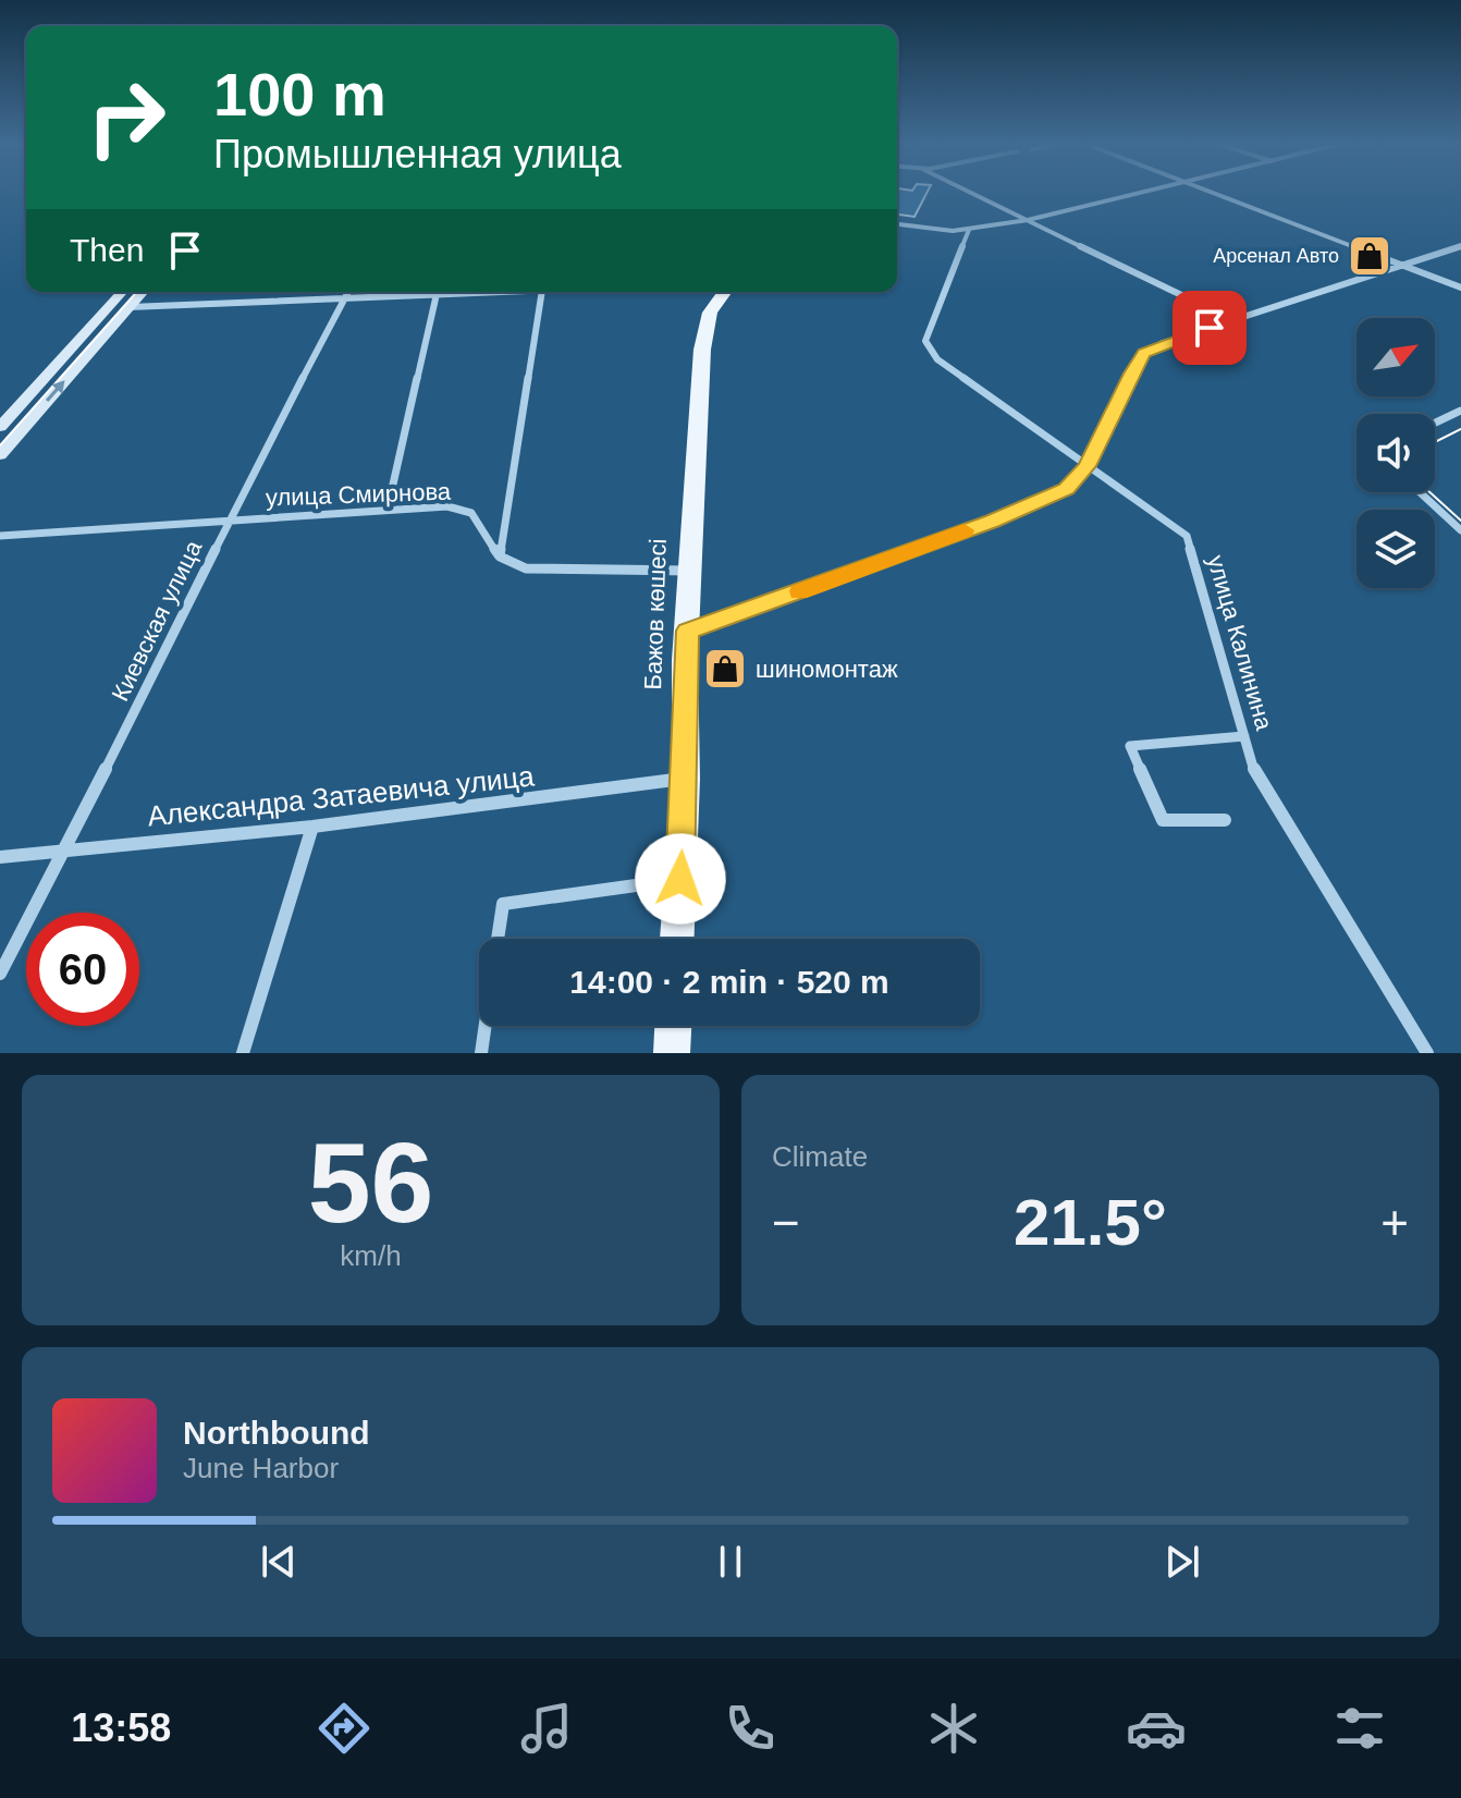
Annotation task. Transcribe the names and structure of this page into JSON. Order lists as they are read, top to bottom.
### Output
{
  "streets": {
    "main road": ["Бажов көшесі"],
    "street": [
      "улица Смирнова",
      "Киевская улица",
      "улица Калинина",
      "Александра Затаевича улица"
    ]
  },
  "crossings": [
    ["улица Смирнова", "Киевская улица"],
    ["Бажов көшесі", "Александра Затаевича улица"],
    ["Киевская улица", "Александра Затаевича улица"]
  ],
  "places": {
    "shop": ["Арсенал Авто", "шиномонтаж"]
  },
  "north": "top right",
  "page": {
    "turn": ["100 m", "Промышленная улица"],
    "then": "Then",
    "limit": "60",
    "trip": "14:00 · 2 min · 520 m",
    "tile": [
      ["56", "km/h"],
      "Climate"
    ],
    "heat": ["−", "21.5°", "+"],
    "song": ["Northbound", "June Harbor"],
    "tabs": "13:58"
  }
}
